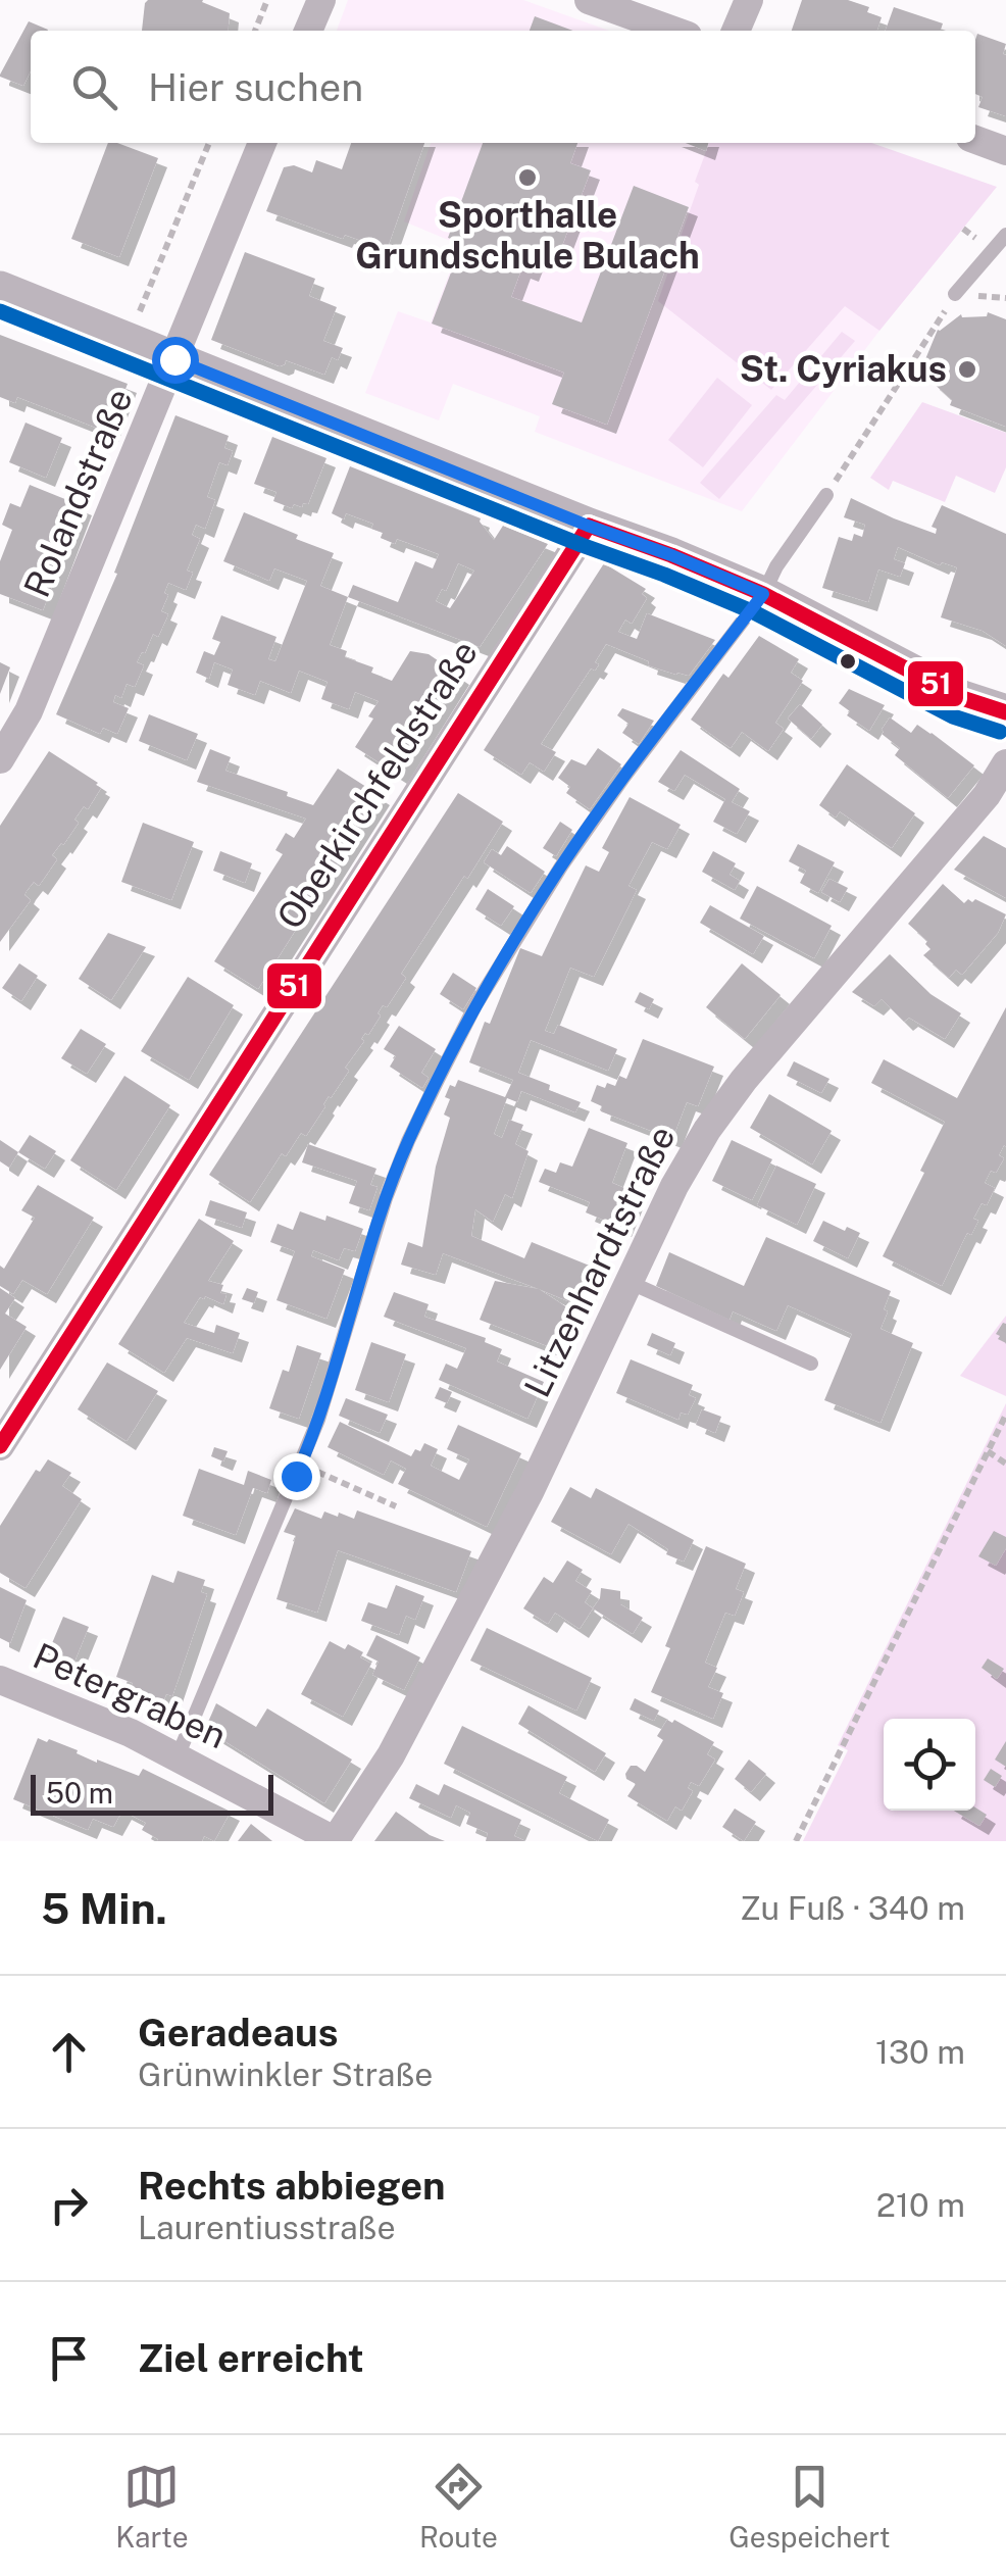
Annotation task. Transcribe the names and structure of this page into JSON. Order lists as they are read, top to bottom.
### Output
{
  "streets": {
    "street": [
      "Rolandstraße",
      "Oberkirchfeldstraße",
      "Litzenhardtstraße",
      "Petergraben"
    ]
  },
  "crossings": [
    ["Litzenhardtstraße", "Petergraben"]
  ],
  "places": ["Sporthalle Grundschule Bulach", "St. Cyriakus"],
  "lines": ["transit line 50", "transit line 51"],
  "scale_bar": "50 m",
  "page": {
    "search": "Hier suchen",
    "scale": "50 m",
    "heading": ["5 Min.", "Zu Fuß · 340 m"],
    "list": [
      ["Geradeaus", "Grünwinkler Straße", "130 m"],
      ["Rechts abbiegen", "Laurentiusstraße", "210 m"],
      "Ziel erreicht"
    ],
    "nav": ["Karte", "Route", "Gespeichert"]
  }
}
